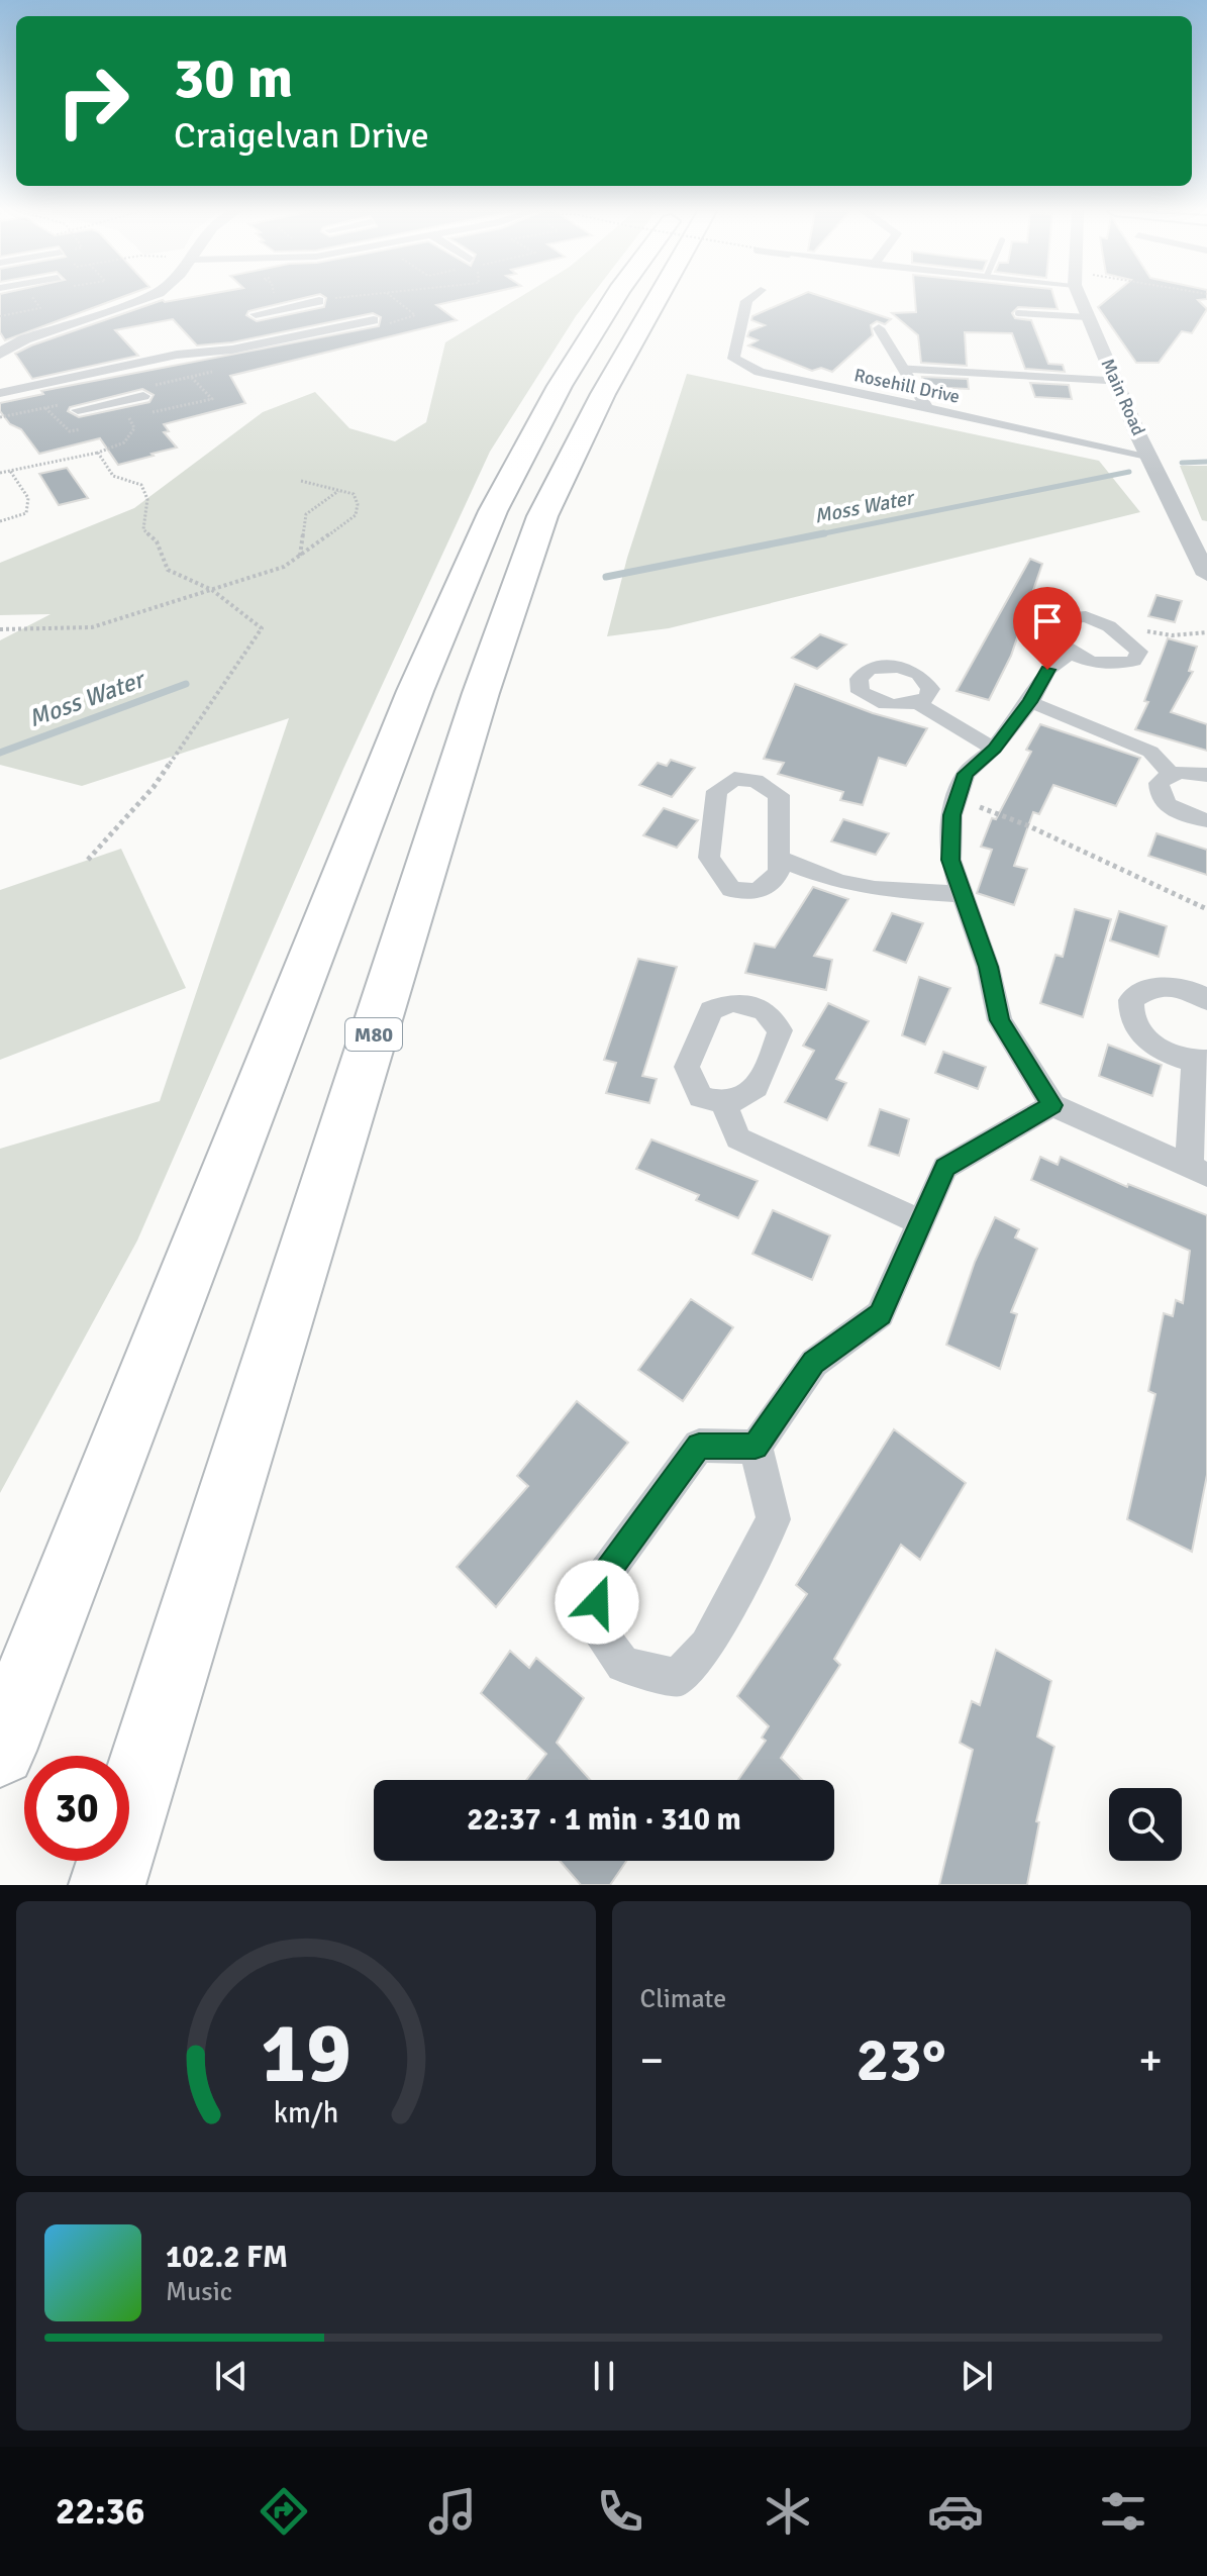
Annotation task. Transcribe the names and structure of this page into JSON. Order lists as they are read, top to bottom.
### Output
{
  "streets": {
    "highway": ["M80"],
    "street": ["Rosehill Drive", "Main Road"]
  },
  "crossings": [
    ["Rosehill Drive", "Main Road"]
  ],
  "water": ["Moss Water"],
  "page": {
    "turn": ["30 m", "Craigelvan Drive"],
    "limit": "30",
    "trip": "22:37 · 1 min · 310 m",
    "tile": "Climate",
    "heat": ["−", "23°", "+"],
    "song": ["102.2 FM", "Music"],
    "tabs": "22:36",
    "gauge": ["19", "km/h"]
  }
}
